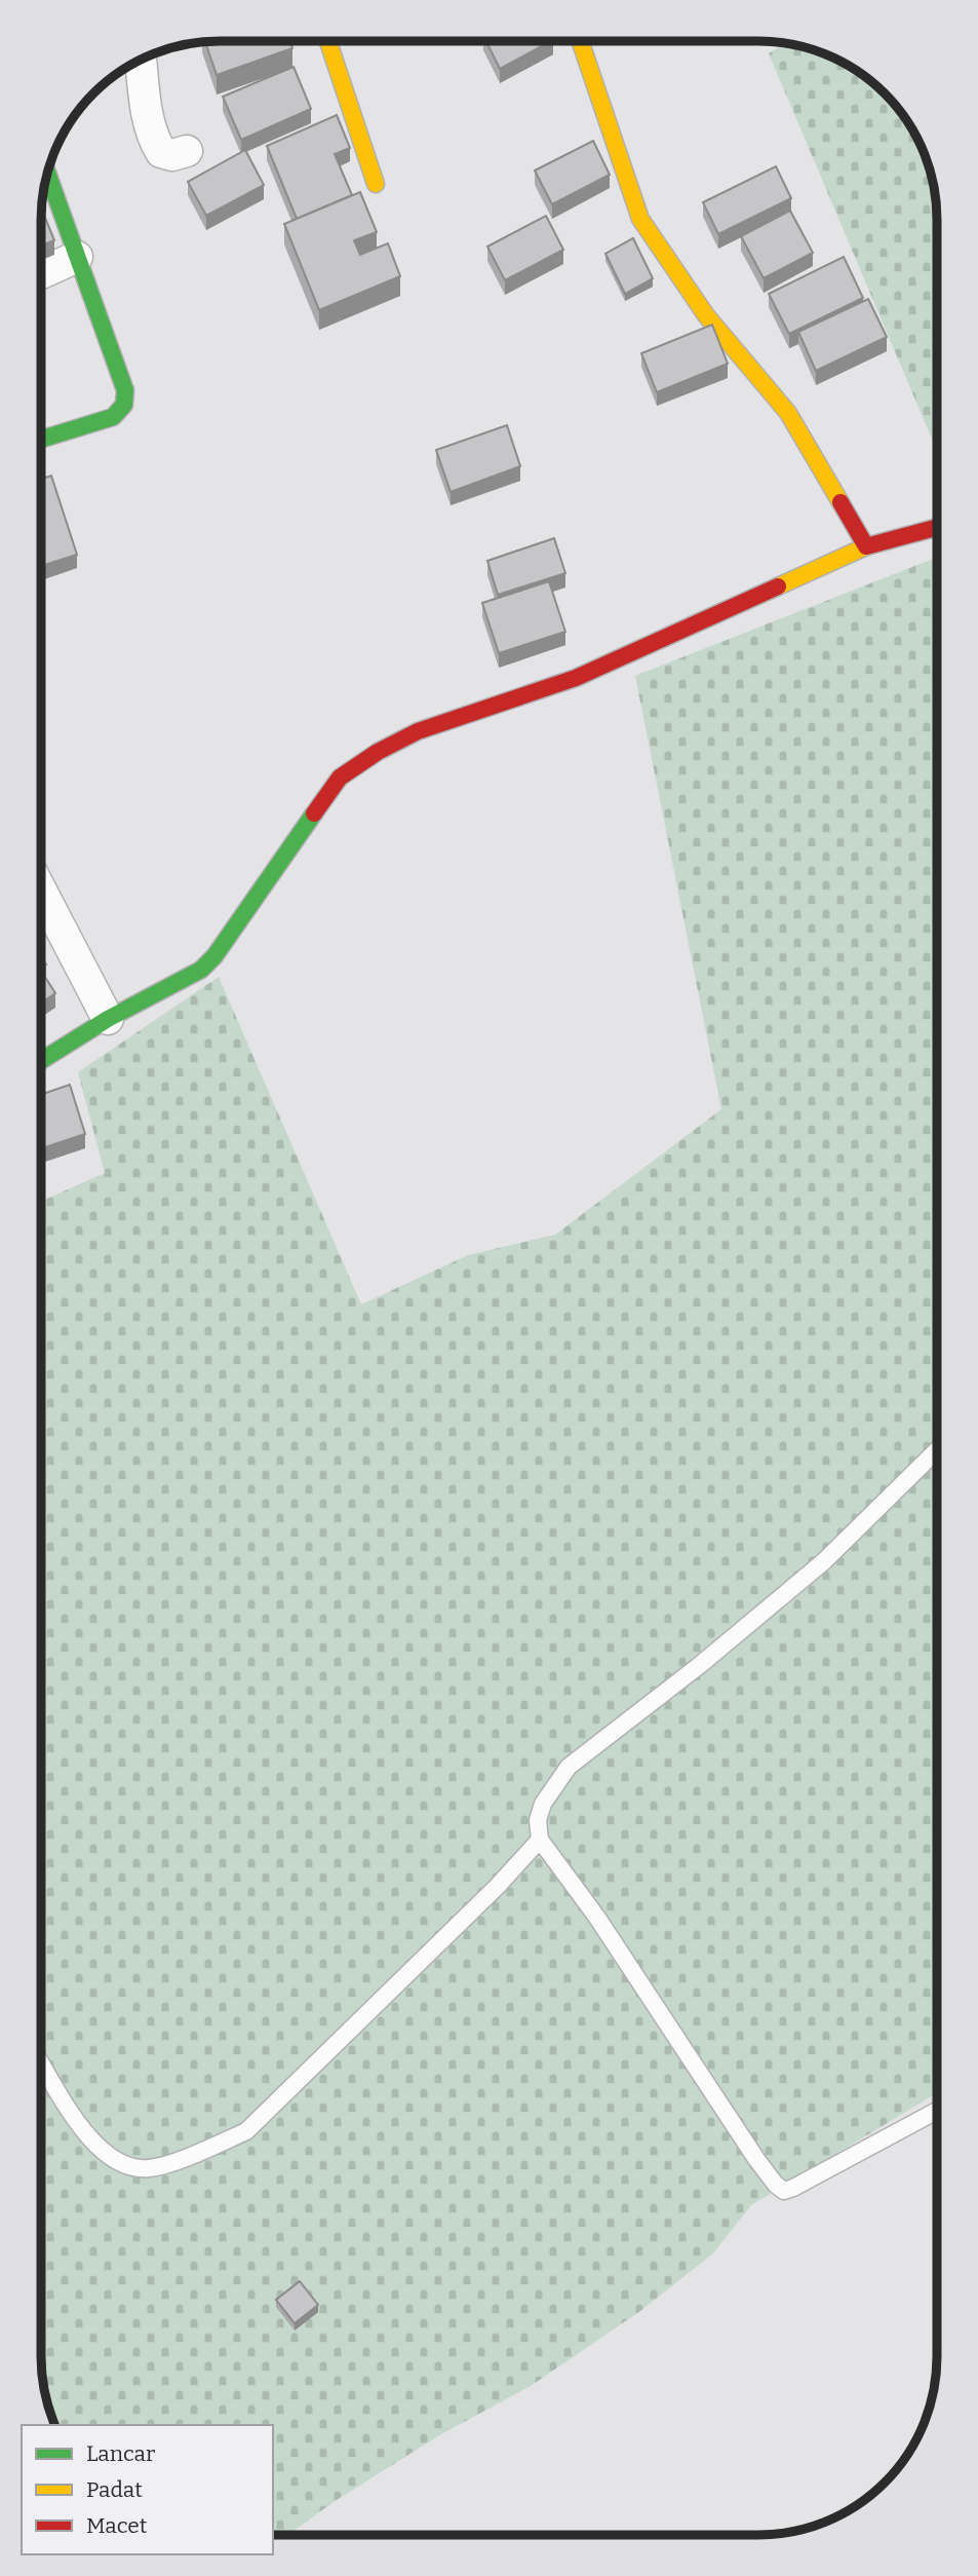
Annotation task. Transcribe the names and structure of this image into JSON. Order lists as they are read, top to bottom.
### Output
{
  "legend": ["Lancar", "Padat", "Macet"]
}
